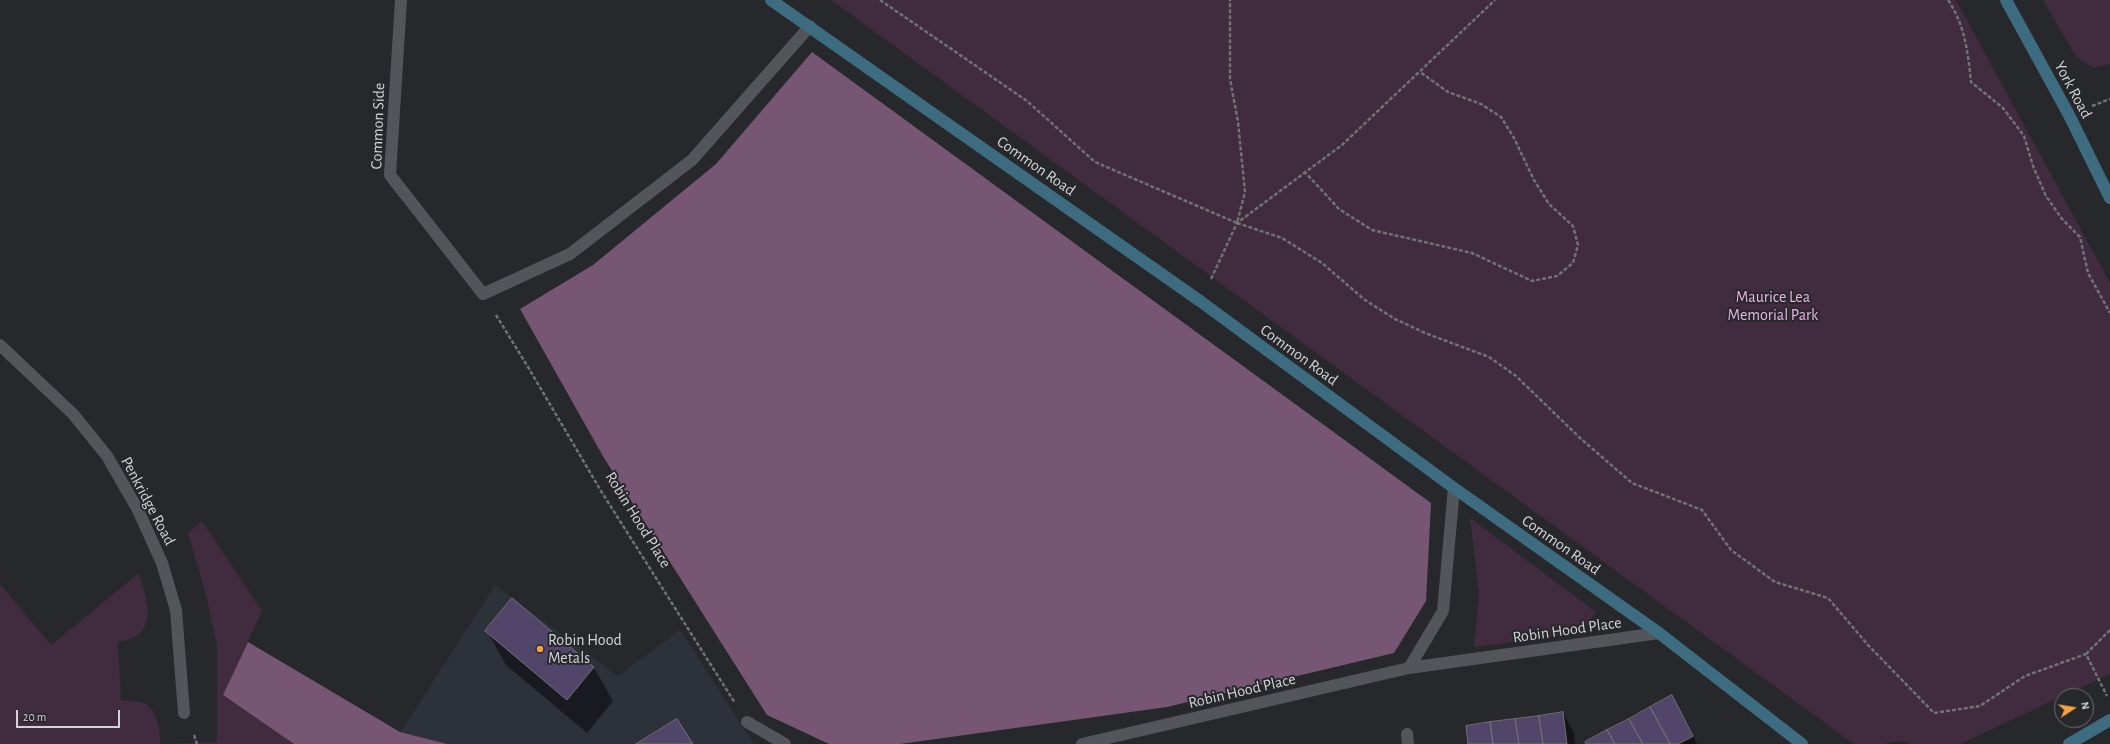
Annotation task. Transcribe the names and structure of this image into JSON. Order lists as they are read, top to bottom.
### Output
{
  "streets": {
    "street": [
      "York Road",
      "Common Side",
      "Common Road",
      "Penkridge Road",
      "Robin Hood Place"
    ]
  },
  "crossings": [
    ["Common Side", "Robin Hood Place"],
    ["Common Road", "Robin Hood Place"]
  ],
  "parks": ["Maurice Lea Memorial Park"],
  "places": ["Robin Hood Metals"],
  "scale_bar": "20 m",
  "north": "right"
}
